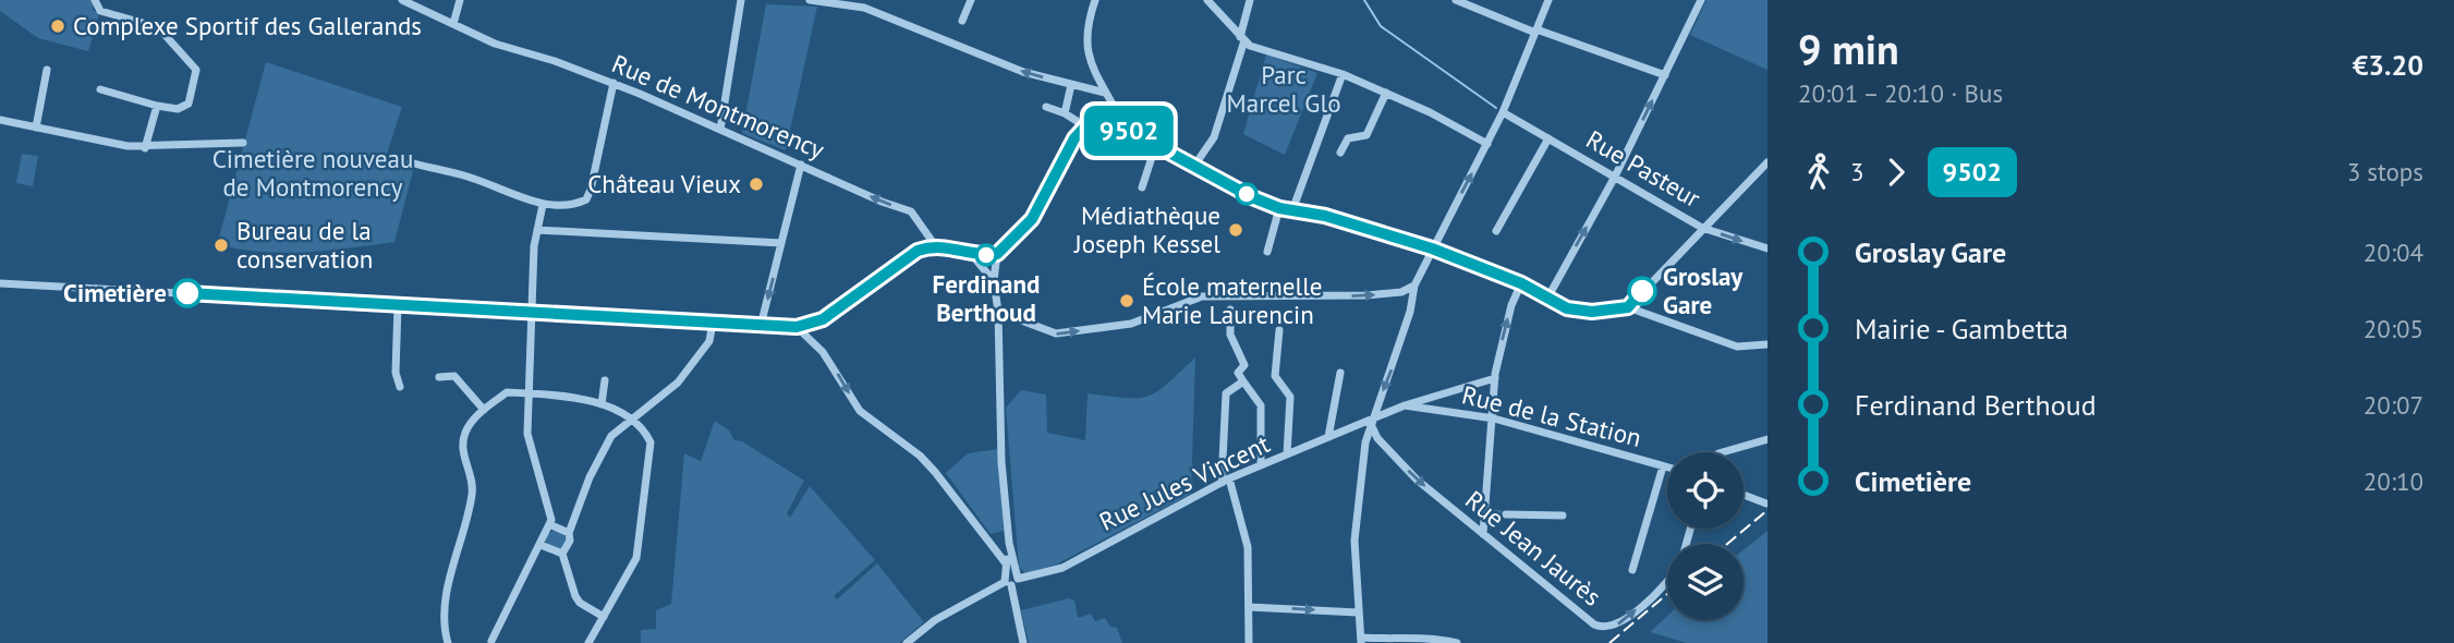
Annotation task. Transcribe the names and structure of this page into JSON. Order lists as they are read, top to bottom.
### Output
{
  "streets": {
    "street": [
      "Rue de Montmorency",
      "Rue Pasteur",
      "Rue de la Station",
      "Rue Jules Vincent",
      "Rue Jean Jaurès"
    ]
  },
  "crossings": [
    ["Rue Jules Vincent", "Rue Jean Jaurès"]
  ],
  "one_way": ["Rue Jean Jaurès"],
  "parks": ["Parc Marcel Glo", "Cimetière nouveau de Montmorency"],
  "places": [
    "Complexe Sportif des Gallerands",
    "Château Vieux",
    "Médiathèque Joseph Kessel",
    "Bureau de la conservation",
    "Ferdinand Berthoud",
    "Groslay Gare",
    "Cimetière",
    "École maternelle Marie Laurencin"
  ],
  "lines": ["bus line 9502"],
  "page": {
    "on_map": "9502",
    "heading": ["9 min", "20:01 – 20:10 · Bus", "€3.20"],
    "legs": ["3", "9502", "3 stops"],
    "list": [
      {
        "name": "Groslay Gare",
        "value": "20:04"
      },
      {
        "name": "Mairie - Gambetta",
        "value": "20:05"
      },
      {
        "name": "Ferdinand Berthoud",
        "value": "20:07"
      },
      {
        "name": "Cimetière",
        "value": "20:10"
      }
    ]
  }
}
